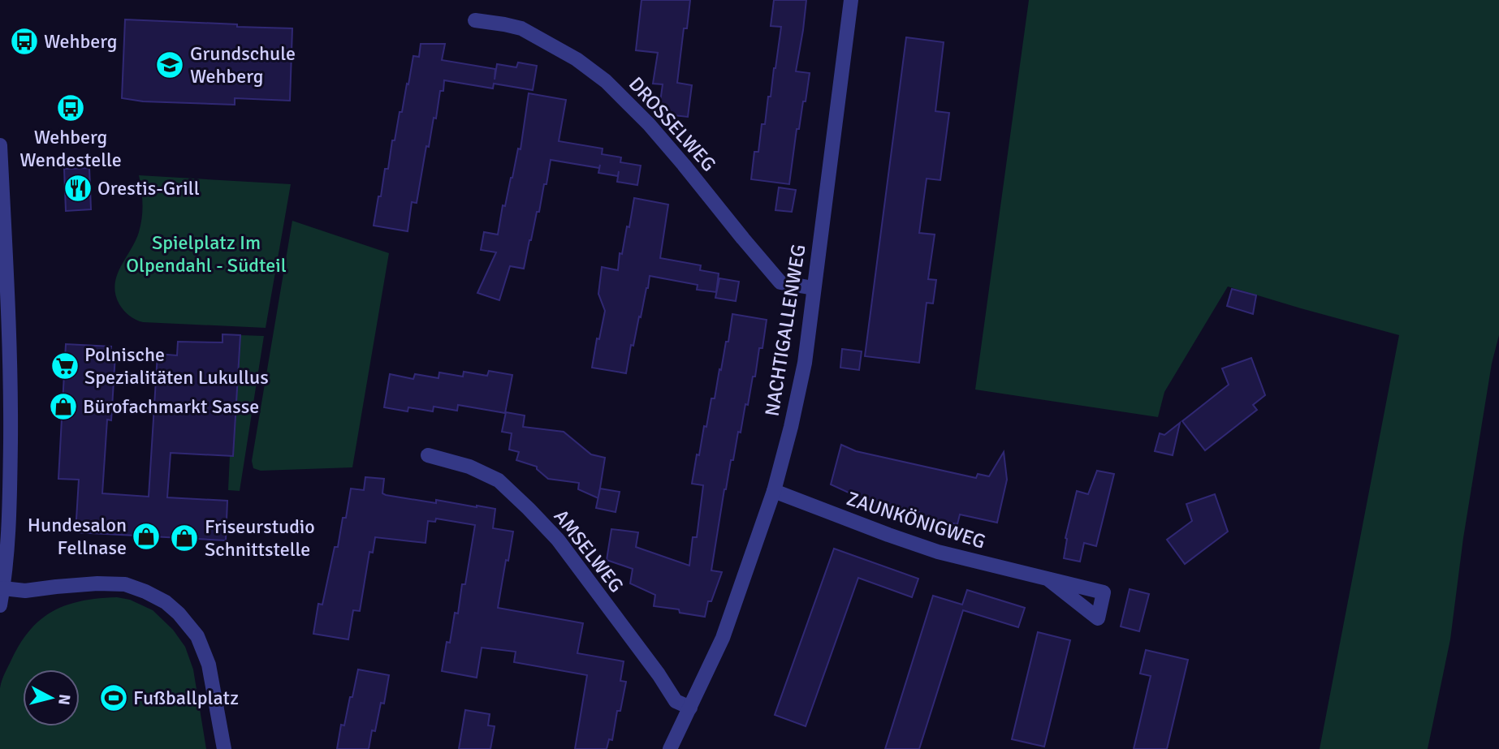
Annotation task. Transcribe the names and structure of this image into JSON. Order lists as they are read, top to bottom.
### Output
{
  "streets": {
    "street": [
      "DROSSELWEG",
      "NACHTIGALLENWEG",
      "ZAUNKÖNIGWEG",
      "AMSELWEG"
    ]
  },
  "crossings": [
    ["DROSSELWEG", "NACHTIGALLENWEG"],
    ["NACHTIGALLENWEG", "ZAUNKÖNIGWEG"],
    ["NACHTIGALLENWEG", "AMSELWEG"]
  ],
  "parks": ["Spielplatz Im Olpendahl - Südteil"],
  "places": {
    "bus stop": ["Wehberg", "Wehberg Wendestelle"],
    "school or university": ["Grundschule Wehberg"],
    "restaurant": ["Orestis-Grill"],
    "supermarket": ["Polnische Spezialitäten Lukullus"],
    "shop": ["Bürofachmarkt Sasse", "Hundesalon Fellnase", "Friseurstudio Schnittstelle"],
    "sports": ["Fußballplatz"]
  },
  "north": "right"
}
